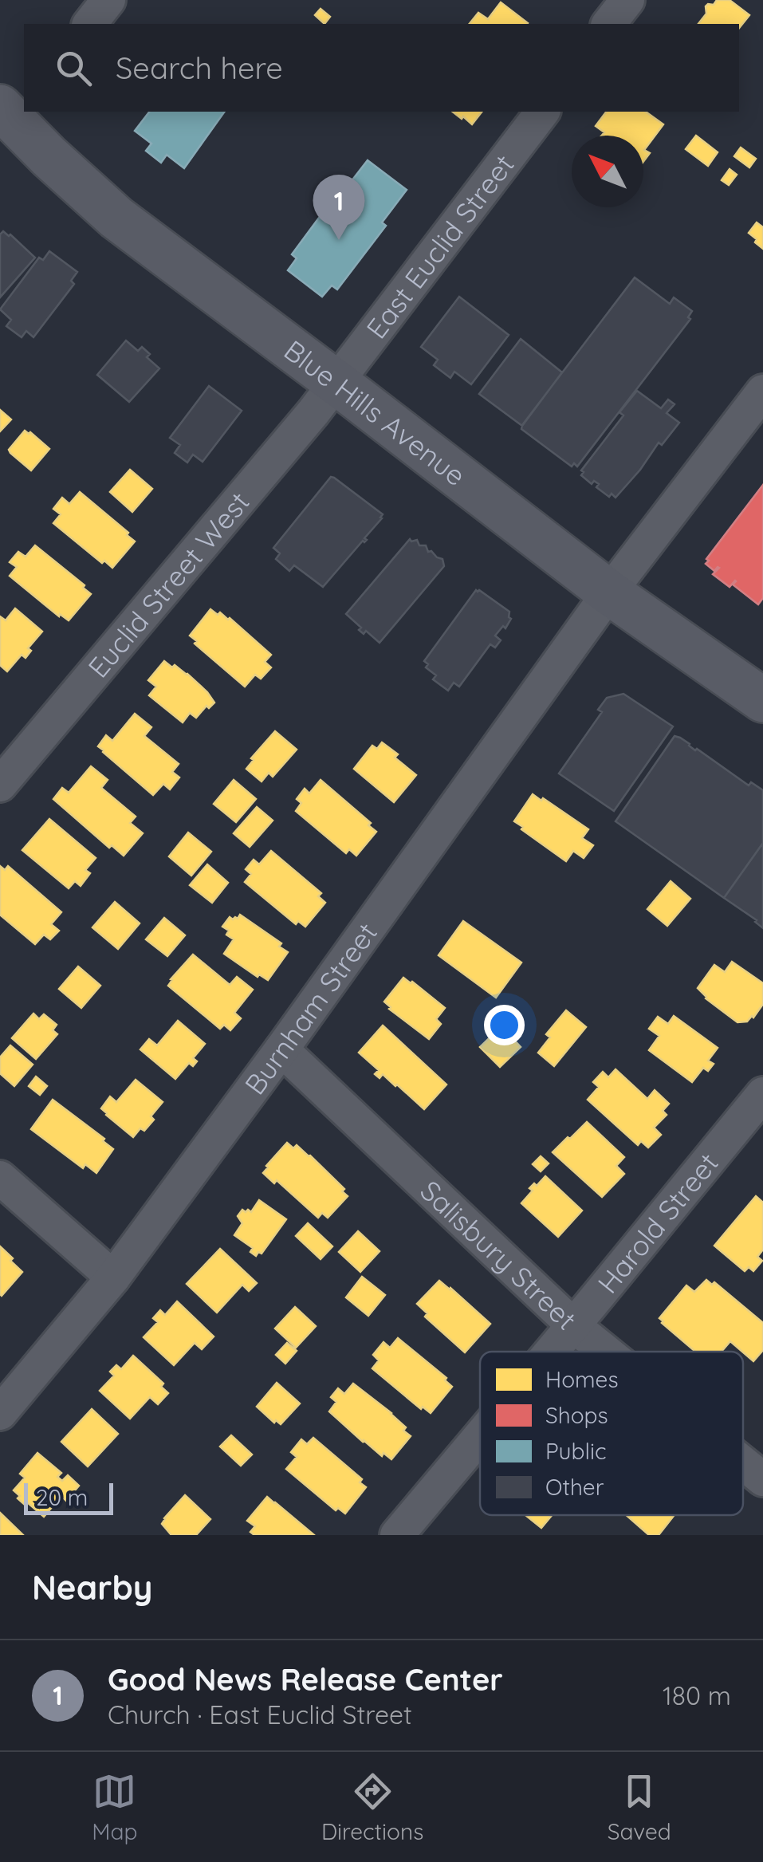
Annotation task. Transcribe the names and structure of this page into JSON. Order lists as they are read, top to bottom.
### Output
{
  "streets": {
    "main road": ["Blue Hills Avenue"],
    "street": [
      "East Euclid Street",
      "Euclid Street West",
      "Burnham Street",
      "Harold Street",
      "Salisbury Street"
    ]
  },
  "crossings": [
    ["East Euclid Street", "Blue Hills Avenue"],
    ["East Euclid Street", "Euclid Street West"],
    ["Blue Hills Avenue", "Euclid Street West"],
    ["Blue Hills Avenue", "Burnham Street"],
    ["Burnham Street", "Salisbury Street"],
    ["Harold Street", "Salisbury Street"]
  ],
  "legend": [
    "Homes",
    "Shops",
    "Public",
    "Other"
  ],
  "scale_bar": "20 m",
  "north": "top left",
  "page": {
    "search": "Search here",
    "pins": "1",
    "scale": "20 m",
    "heading": "Nearby",
    "list": [
      {
        "mark": "1",
        "name": "Good News Release Center",
        "note": "Church · East Euclid Street",
        "value": "180 m"
      }
    ],
    "nav": ["Map", "Directions", "Saved"]
  }
}
